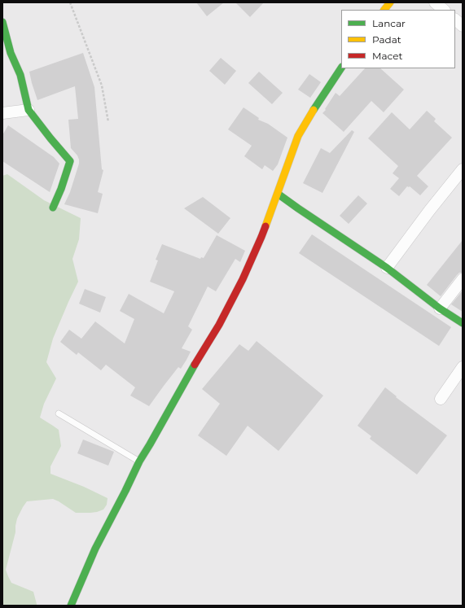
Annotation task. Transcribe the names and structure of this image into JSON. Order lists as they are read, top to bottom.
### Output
{
  "legend": ["Lancar", "Padat", "Macet"]
}
